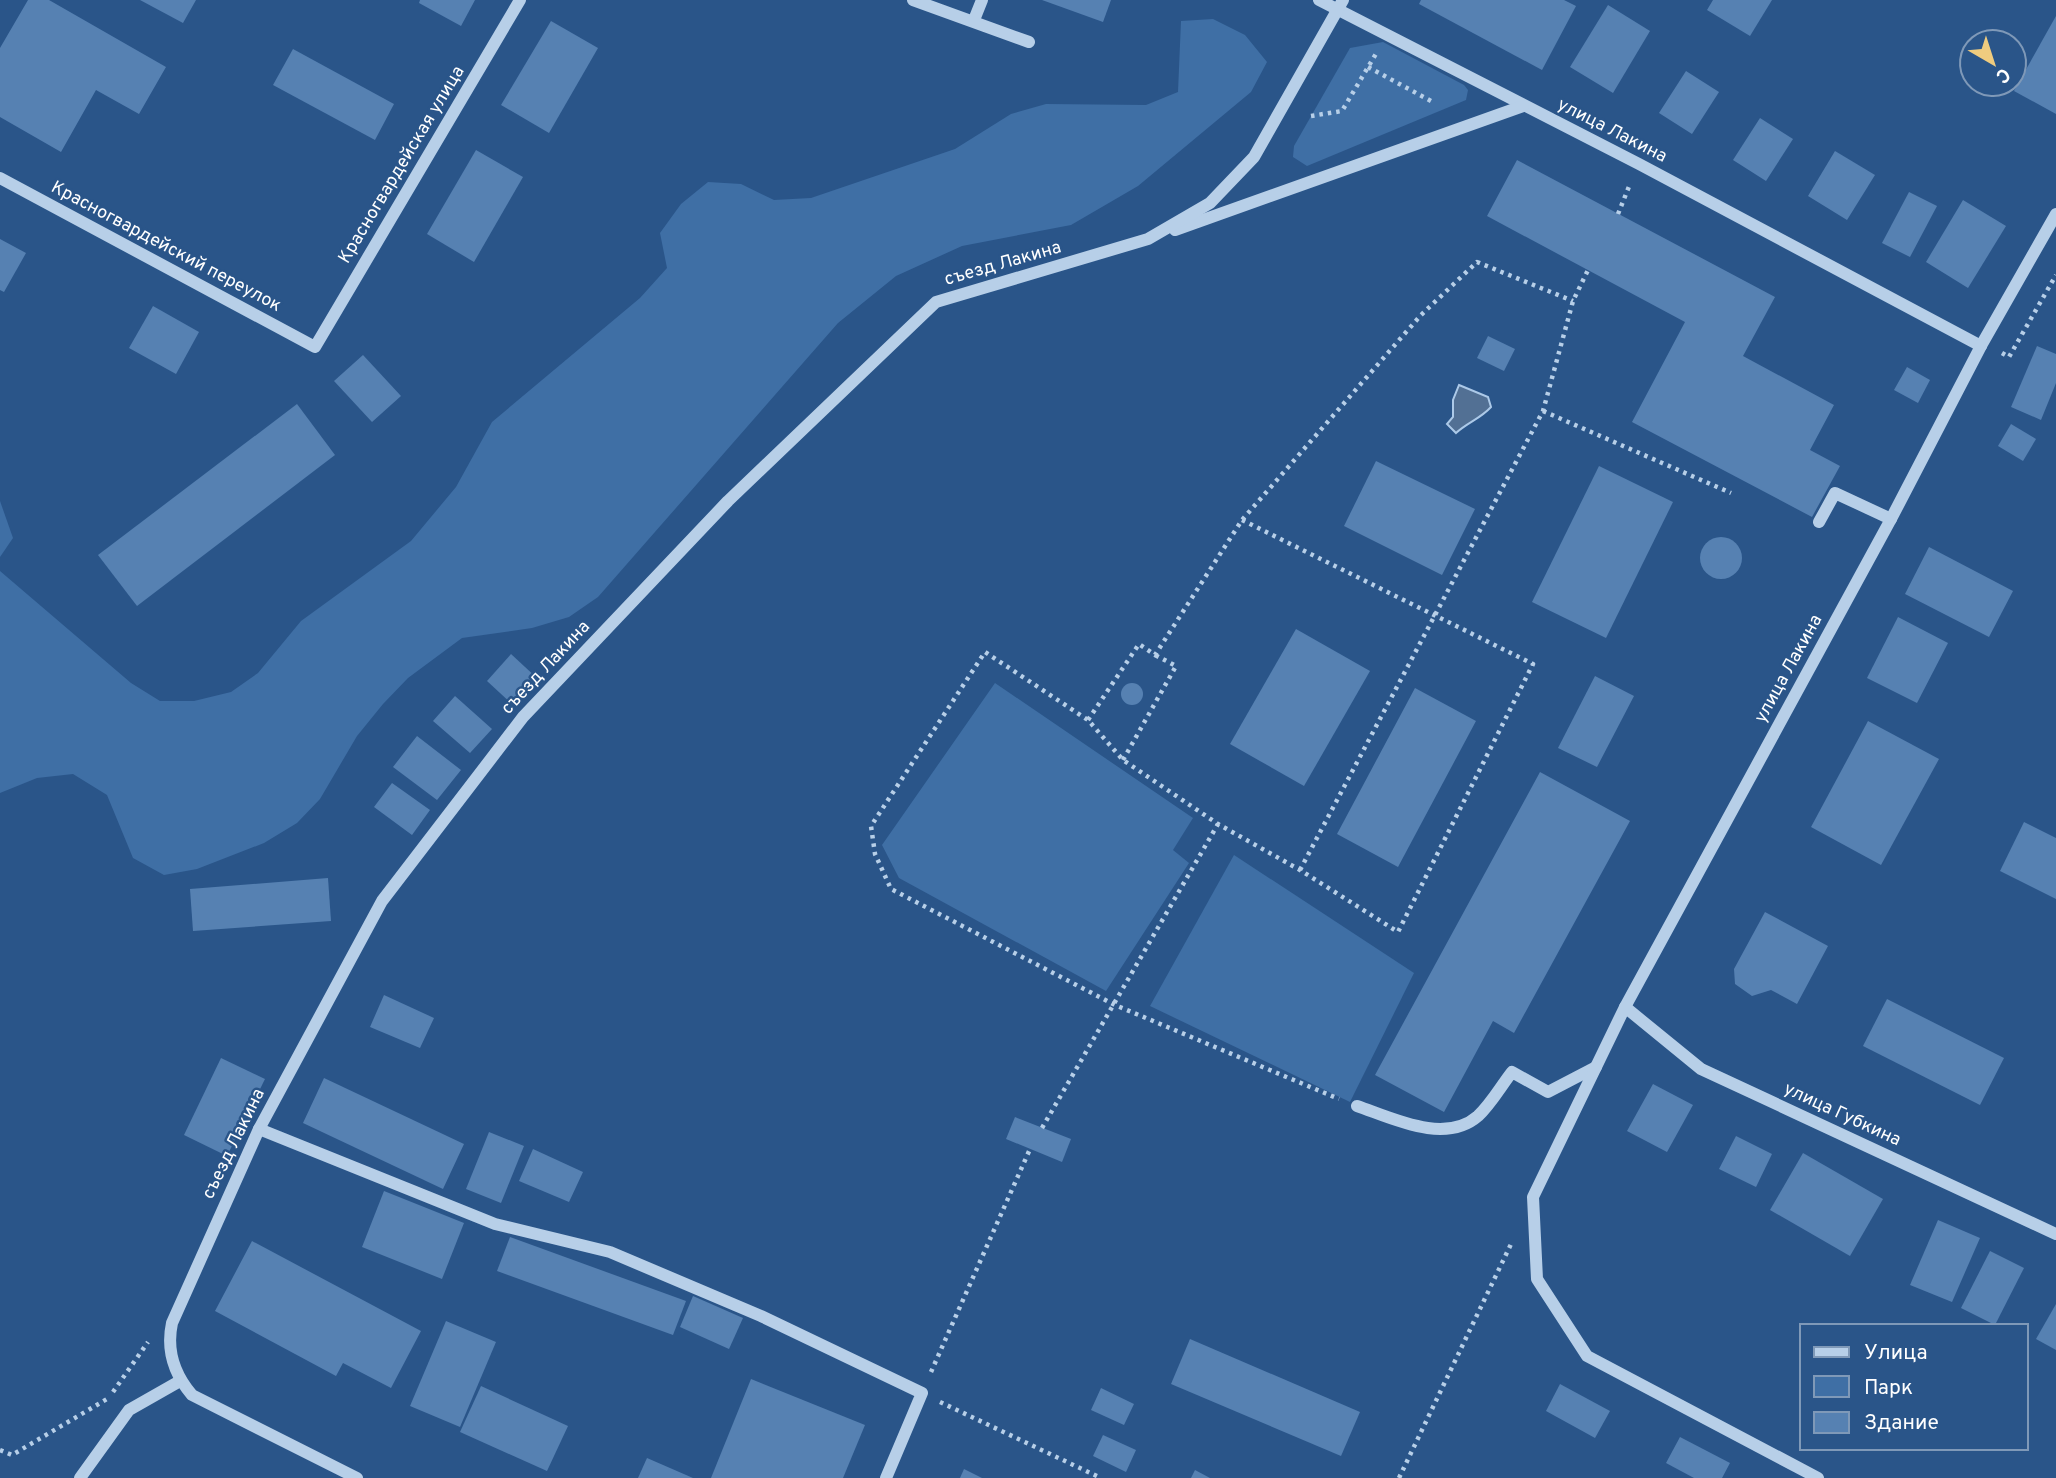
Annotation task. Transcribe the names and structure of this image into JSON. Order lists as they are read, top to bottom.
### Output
{
  "streets": {
    "street": [
      "улица Лакина",
      "Красногвардейская улица",
      "Красногвардейский переулок",
      "съезд Лакина",
      "улица Губкина"
    ]
  },
  "crossings": [
    ["улица Лакина", "съезд Лакина"],
    ["улица Лакина", "улица Губкина"],
    ["Красногвардейская улица", "Красногвардейский переулок"]
  ],
  "legend": ["Улица", "Парк", "Здание"],
  "north": "bottom right"
}
